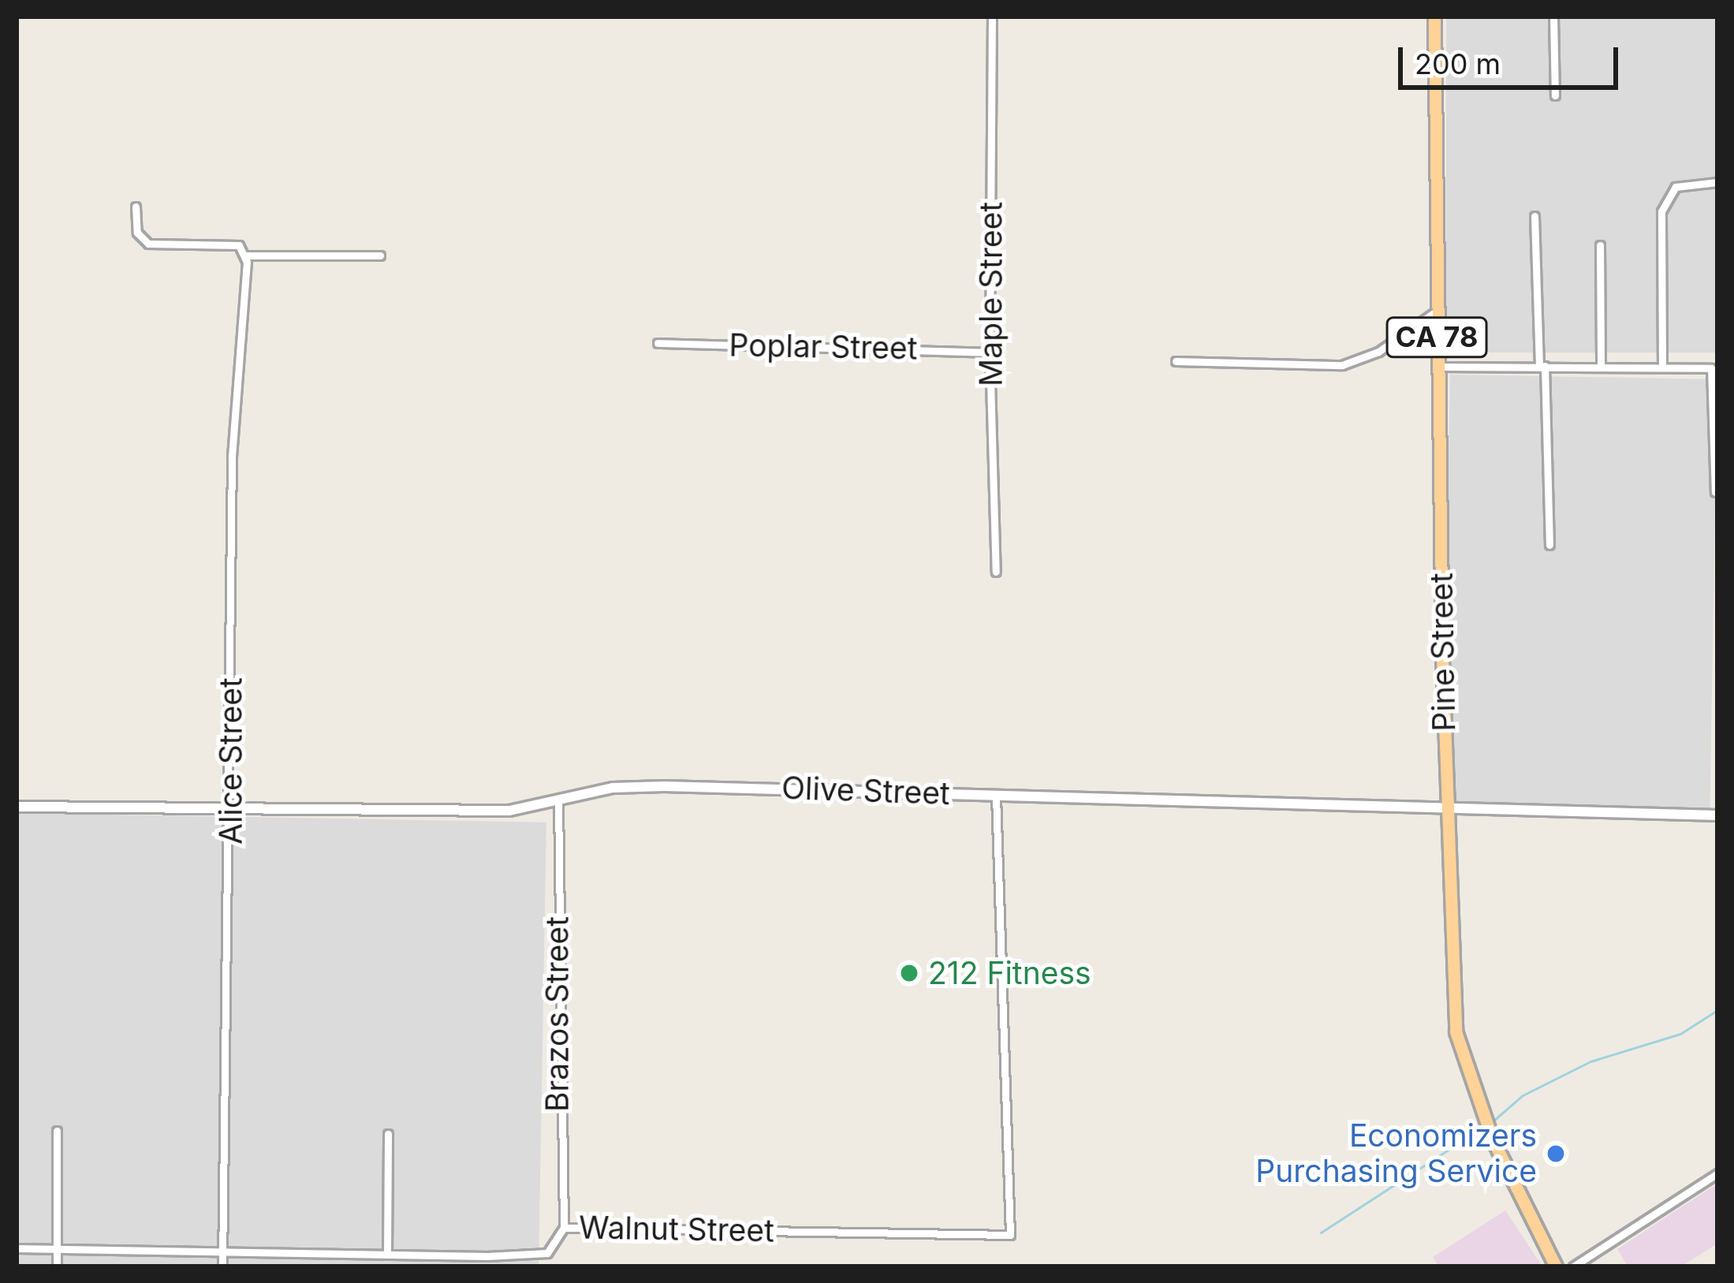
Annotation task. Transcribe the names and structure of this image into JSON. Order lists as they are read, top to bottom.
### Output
{
  "streets": {
    "main road": ["CA 78", "Pine Street"],
    "street": [
      "Maple Street",
      "Poplar Street",
      "Alice Street",
      "Olive Street",
      "Brazos Street",
      "Walnut Street"
    ]
  },
  "crossings": [
    ["Maple Street", "Poplar Street"],
    ["Pine Street", "Olive Street"],
    ["Alice Street", "Olive Street"],
    ["Alice Street", "Walnut Street"],
    ["Olive Street", "Brazos Street"],
    ["Olive Street", "Walnut Street"],
    ["Brazos Street", "Walnut Street"]
  ],
  "places": ["212 Fitness", "Economizers Purchasing Service"],
  "scale_bar": "200 m"
}
